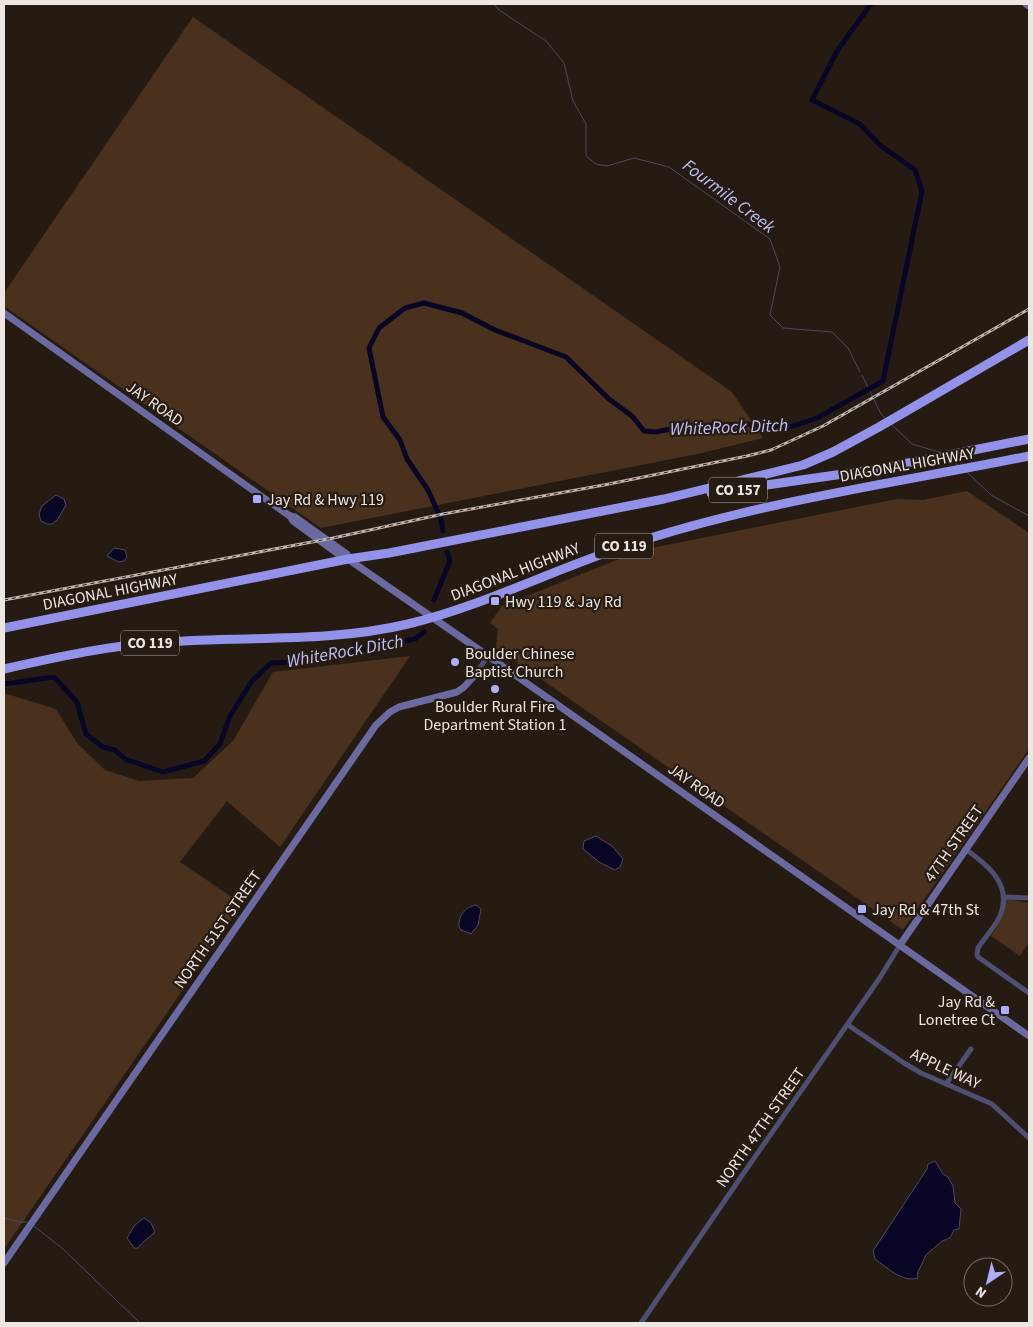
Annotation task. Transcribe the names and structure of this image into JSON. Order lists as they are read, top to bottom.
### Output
{
  "streets": {
    "highway": ["DIAGONAL HIGHWAY", "CO 157", "CO 119"],
    "street": [
      "JAY ROAD",
      "47TH STREET",
      "NORTH 51ST STREET",
      "APPLE WAY",
      "NORTH 47TH STREET"
    ]
  },
  "crossings": [
    ["JAY ROAD", "DIAGONAL HIGHWAY"],
    ["JAY ROAD", "47TH STREET"],
    ["JAY ROAD", "NORTH 51ST STREET"],
    ["JAY ROAD", "NORTH 47TH STREET"],
    ["DIAGONAL HIGHWAY", "CO 157"],
    ["DIAGONAL HIGHWAY", "CO 119"],
    ["CO 157", "CO 119"],
    ["47TH STREET", "NORTH 47TH STREET"],
    ["APPLE WAY", "NORTH 47TH STREET"]
  ],
  "water": ["Fourmile Creek", "WhiteRock Ditch"],
  "places": {
    "transit": [
      "Jay Rd & Hwy 119",
      "Hwy 119 & Jay Rd",
      "Jay Rd & 47th St",
      "Jay Rd & Lonetree Ct"
    ],
    "other": ["Boulder Chinese Baptist Church", "Boulder Rural Fire Department Station 1"]
  },
  "north": "bottom left"
}
